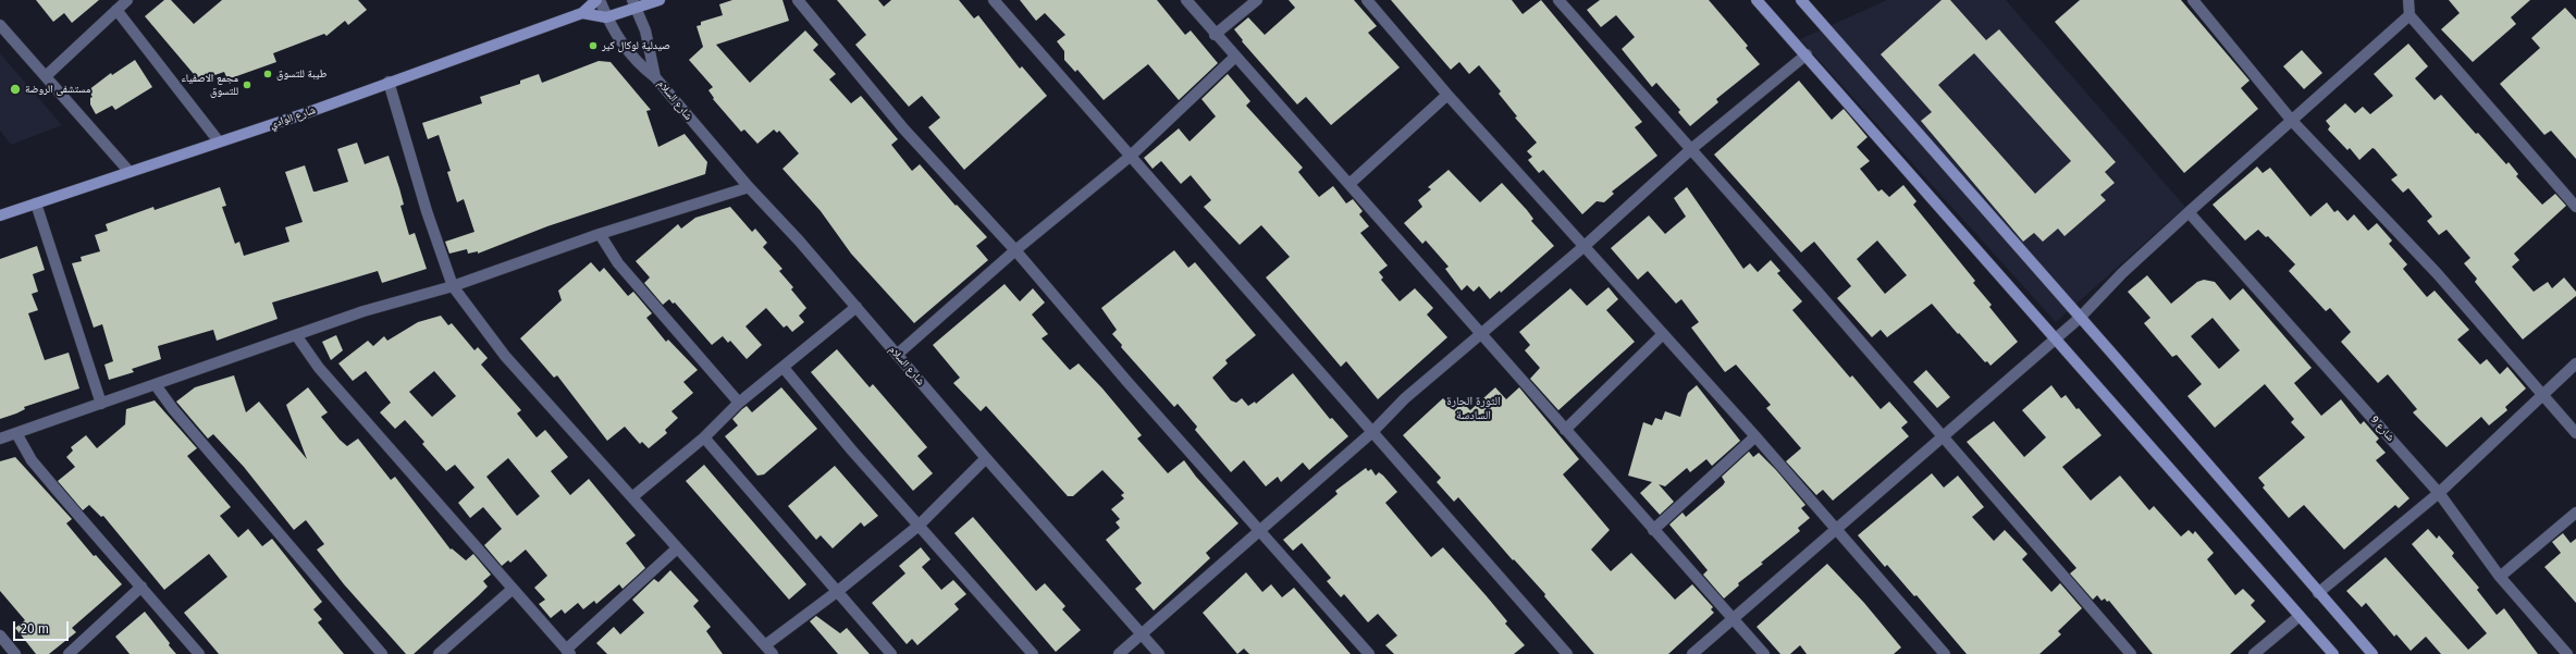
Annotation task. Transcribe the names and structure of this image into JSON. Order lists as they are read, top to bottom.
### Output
{
  "streets": {
    "street": ["شارع السلام", "شارع الوادي", "شارع 9"]
  },
  "crossings": [
    ["شارع السلام", "شارع الوادي"]
  ],
  "districts": ["الثورة الحارة السادسة"],
  "places": [
    "صيدلية لوكال كير",
    "طيبة للتسوق",
    "مجمع الاصفياء للتسوق",
    "مستشفى الروضة"
  ],
  "scale_bar": "20 m"
}
